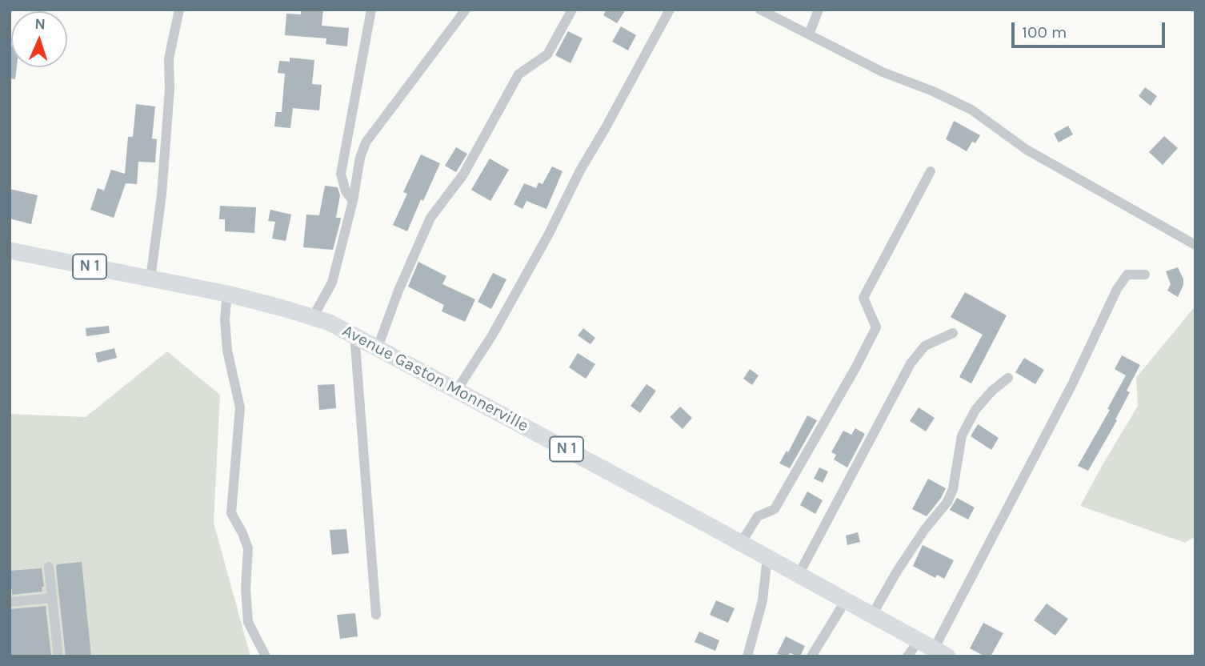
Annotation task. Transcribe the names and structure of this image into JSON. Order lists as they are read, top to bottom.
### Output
{
  "streets": {
    "main road": ["N 1", "Avenue Gaston Monnerville"]
  },
  "scale_bar": "100 m",
  "north": "top"
}
